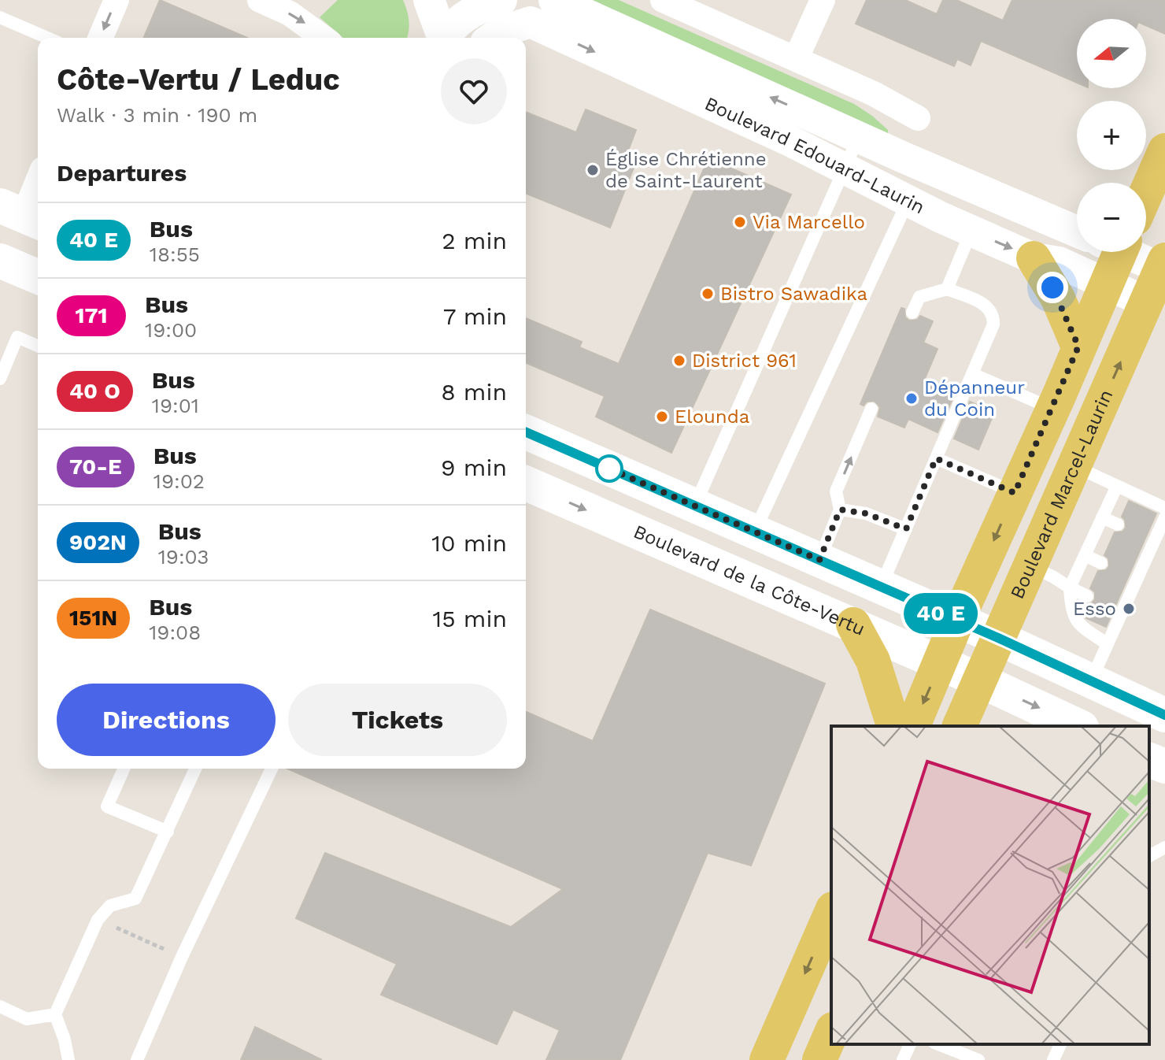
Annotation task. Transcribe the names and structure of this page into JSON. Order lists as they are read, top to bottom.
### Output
{
  "streets": {
    "main road": ["Boulevard Marcel-Laurin", "Boulevard de la Côte-Vertu"],
    "street": ["Boulevard Edouard-Laurin"]
  },
  "crossings": [
    ["Boulevard Edouard-Laurin", "Boulevard Marcel-Laurin"],
    ["Boulevard Marcel-Laurin", "Boulevard de la Côte-Vertu"]
  ],
  "places": [
    "Église Chrétienne de Saint-Laurent",
    "Via Marcello",
    "Bistro Sawadika",
    "District 961",
    "Dépanneur du Coin",
    "Elounda",
    "Esso"
  ],
  "north": "left",
  "page": {
    "on_map": "40 E",
    "map_buttons": ["+", "−"],
    "heading": [
      ["Côte-Vertu / Leduc", "Walk · 3 min · 190 m"],
      "Departures"
    ],
    "list": [
      {
        "mark": "40 E",
        "name": "Bus",
        "note": "18:55",
        "value": "2 min"
      },
      {
        "mark": "171",
        "name": "Bus",
        "note": "19:00",
        "value": "7 min"
      },
      {
        "mark": "40 O",
        "name": "Bus",
        "note": "19:01",
        "value": "8 min"
      },
      {
        "mark": "70-E",
        "name": "Bus",
        "note": "19:02",
        "value": "9 min"
      },
      {
        "mark": "902N",
        "name": "Bus",
        "note": "19:03",
        "value": "10 min"
      },
      {
        "mark": "151N",
        "name": "Bus",
        "note": "19:08",
        "value": "15 min"
      }
    ],
    "buttons": ["Directions", "Tickets"]
  }
}
